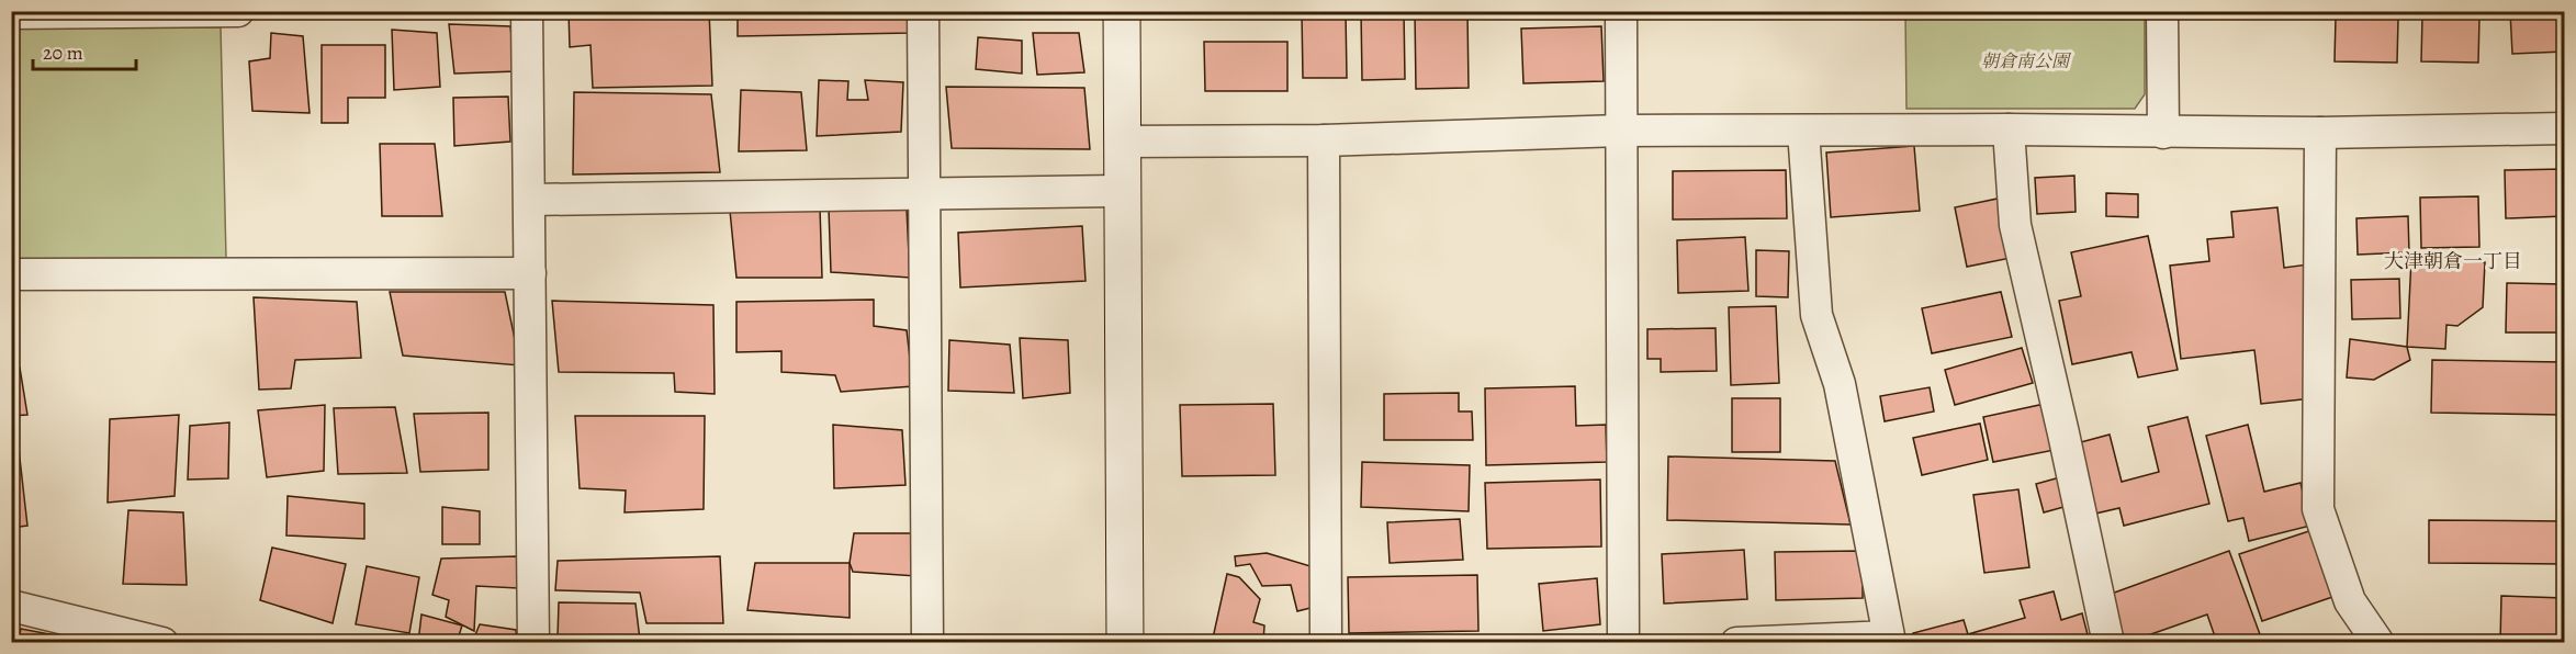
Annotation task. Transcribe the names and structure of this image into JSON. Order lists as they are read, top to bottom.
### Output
{
  "districts": ["大津朝倉一丁目"],
  "parks": ["朝倉南公園"],
  "scale_bar": "20 m"
}
